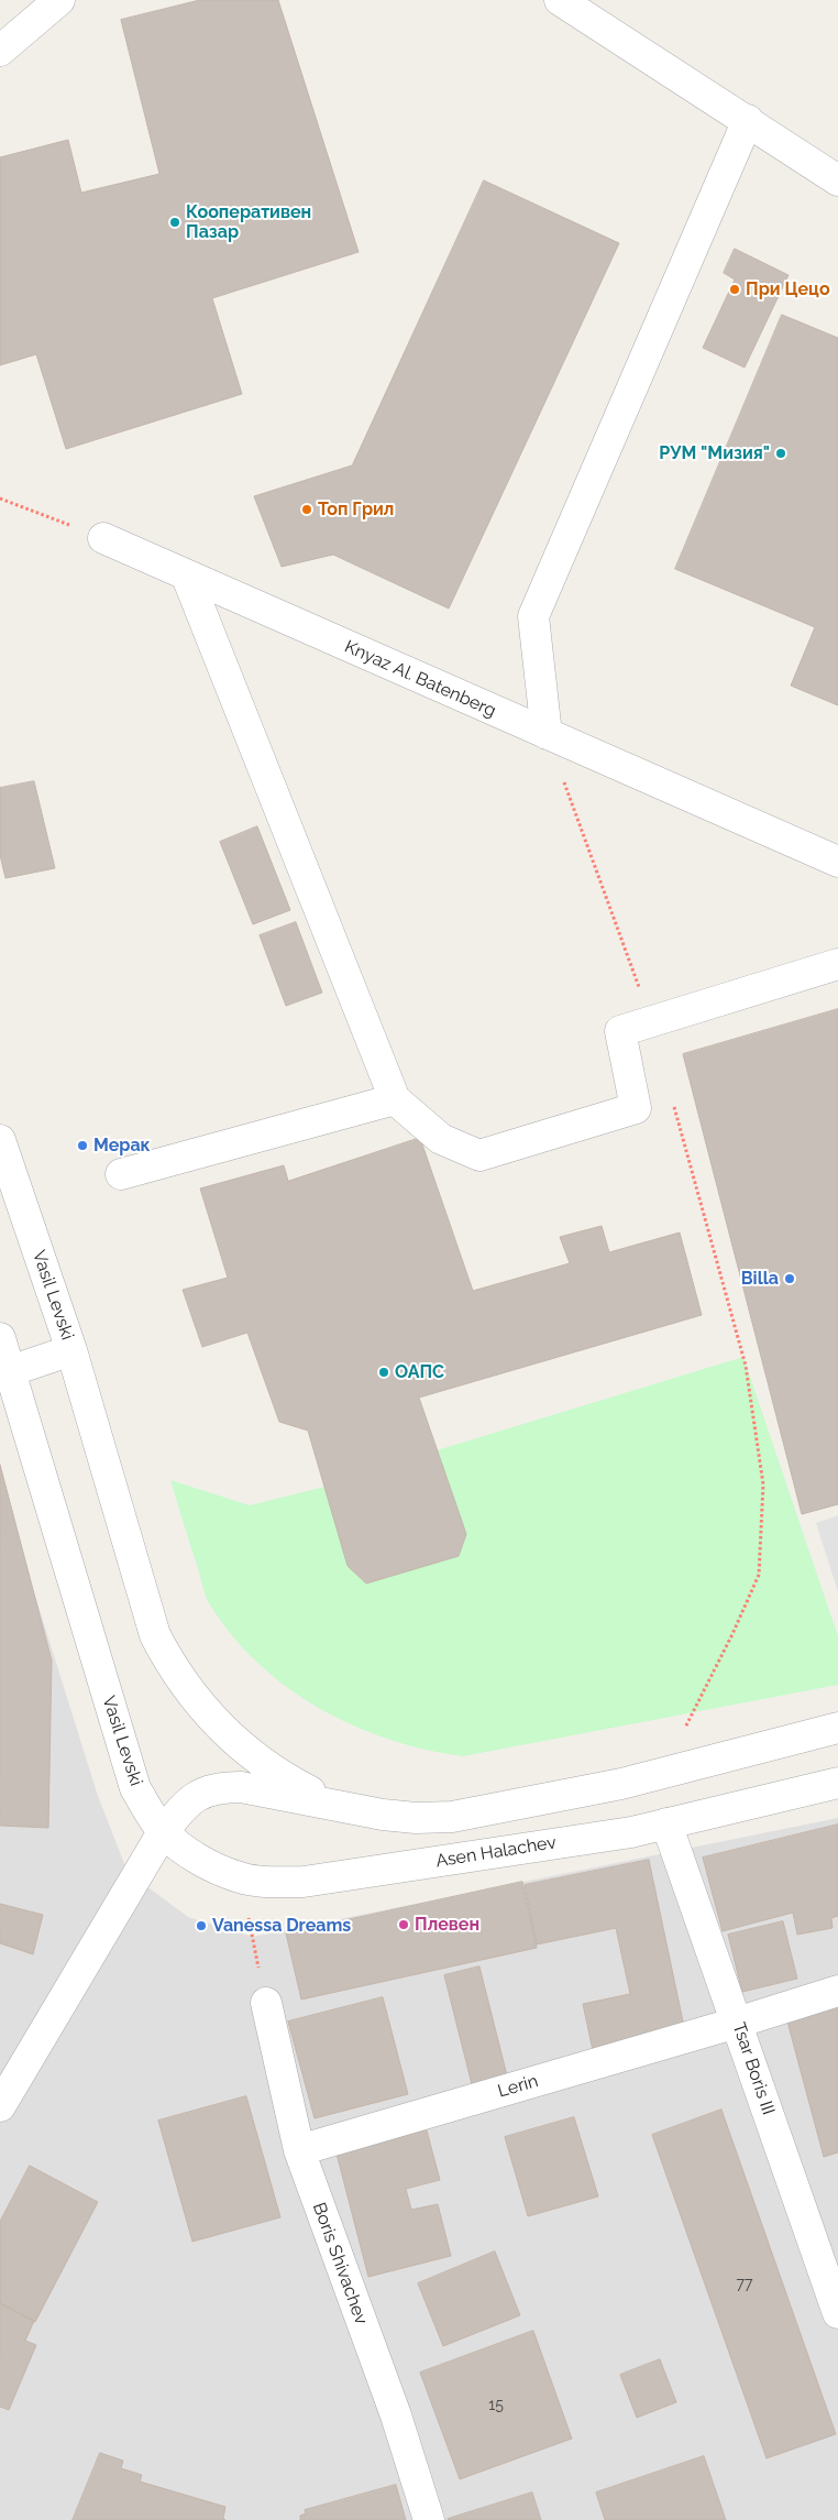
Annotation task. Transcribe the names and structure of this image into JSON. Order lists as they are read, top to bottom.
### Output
{
  "streets": {
    "street": [
      "Knyaz Al. Batenberg",
      "Vasil Levski",
      "Asen Halachev",
      "Tsar Boris III",
      "Lerin",
      "Boris Shivachev"
    ]
  },
  "crossings": [
    ["Vasil Levski", "Asen Halachev"],
    ["Asen Halachev", "Tsar Boris III"],
    ["Tsar Boris III", "Lerin"],
    ["Lerin", "Boris Shivachev"]
  ],
  "places": [
    "Кооперативен Пазар",
    "При Цецо",
    "РУМ \"Мизия\"",
    "Топ Грил",
    "Мерак",
    "Billa",
    "ОАПС",
    "Плевен",
    "Vanessa Dreams"
  ],
  "house_numbers": ["77", "15"]
}
